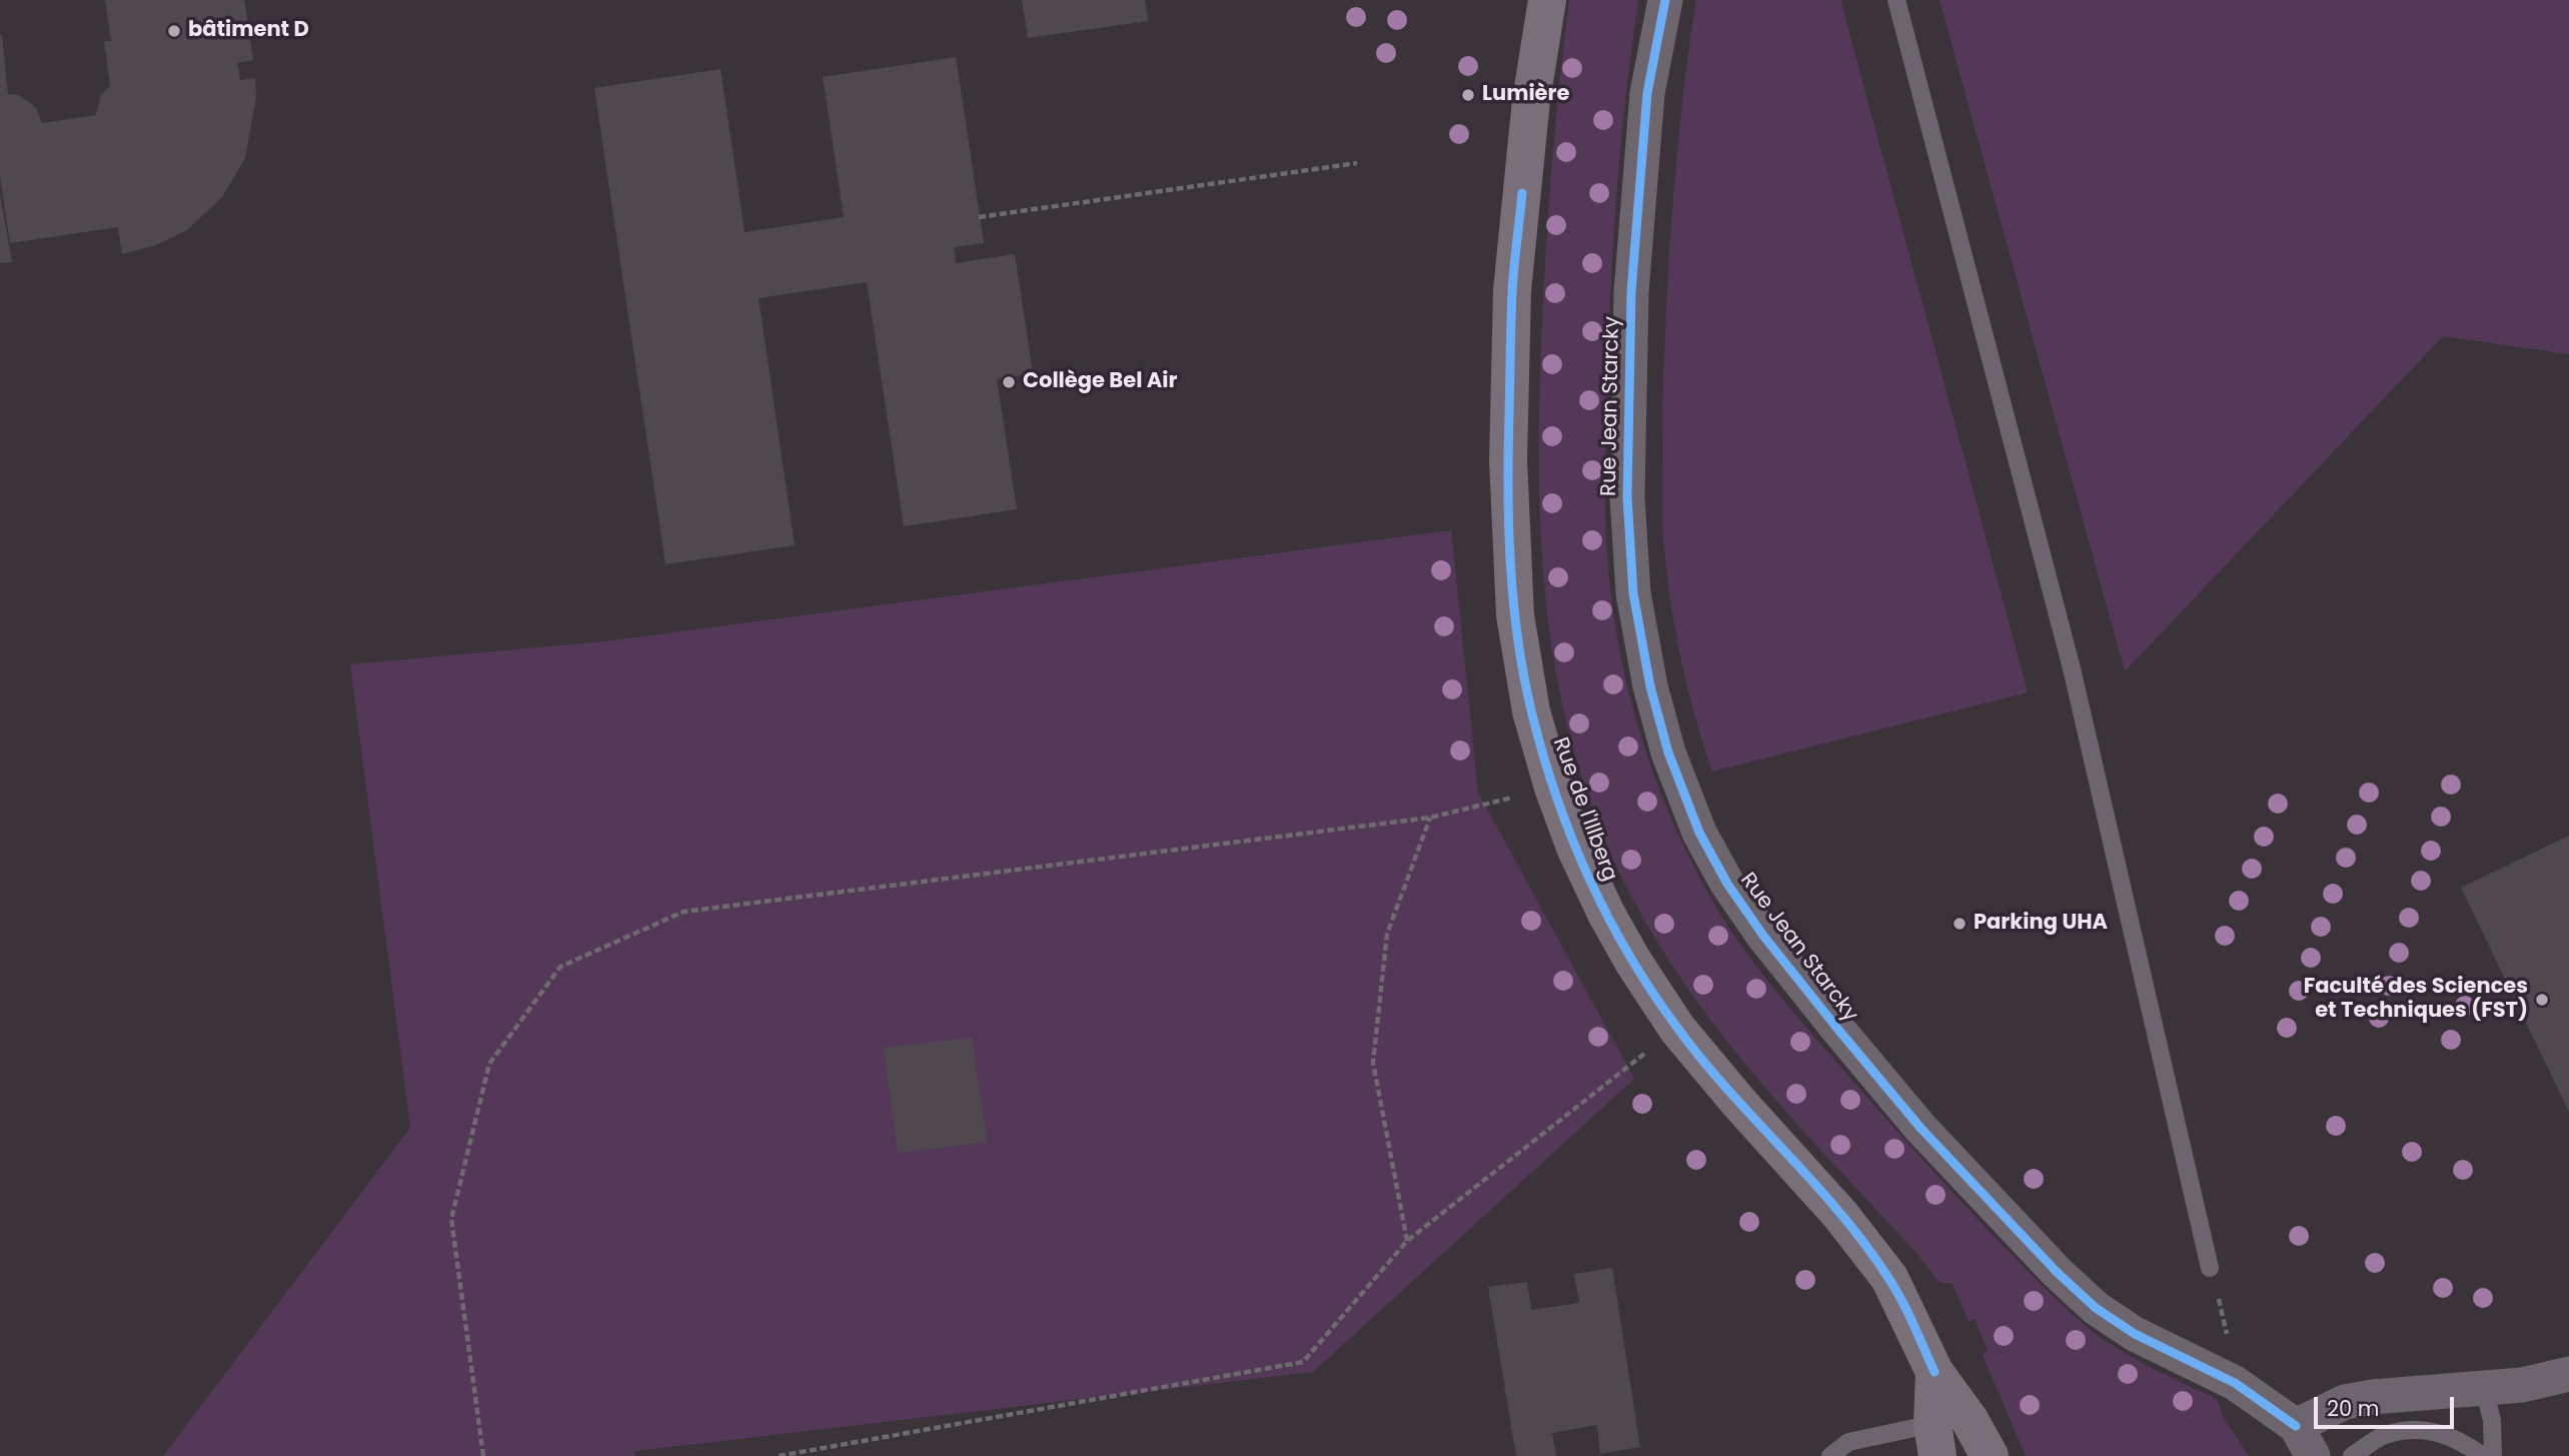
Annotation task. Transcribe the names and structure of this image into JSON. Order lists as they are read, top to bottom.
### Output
{
  "streets": {
    "main road": ["Rue de l'Illberg"],
    "street": ["Rue Jean Starcky"]
  },
  "places": [
    "bâtiment D",
    "Lumière",
    "Collège Bel Air",
    "Parking UHA",
    "Faculté des Sciences et Techniques (FST)"
  ],
  "scale_bar": "20 m"
}
